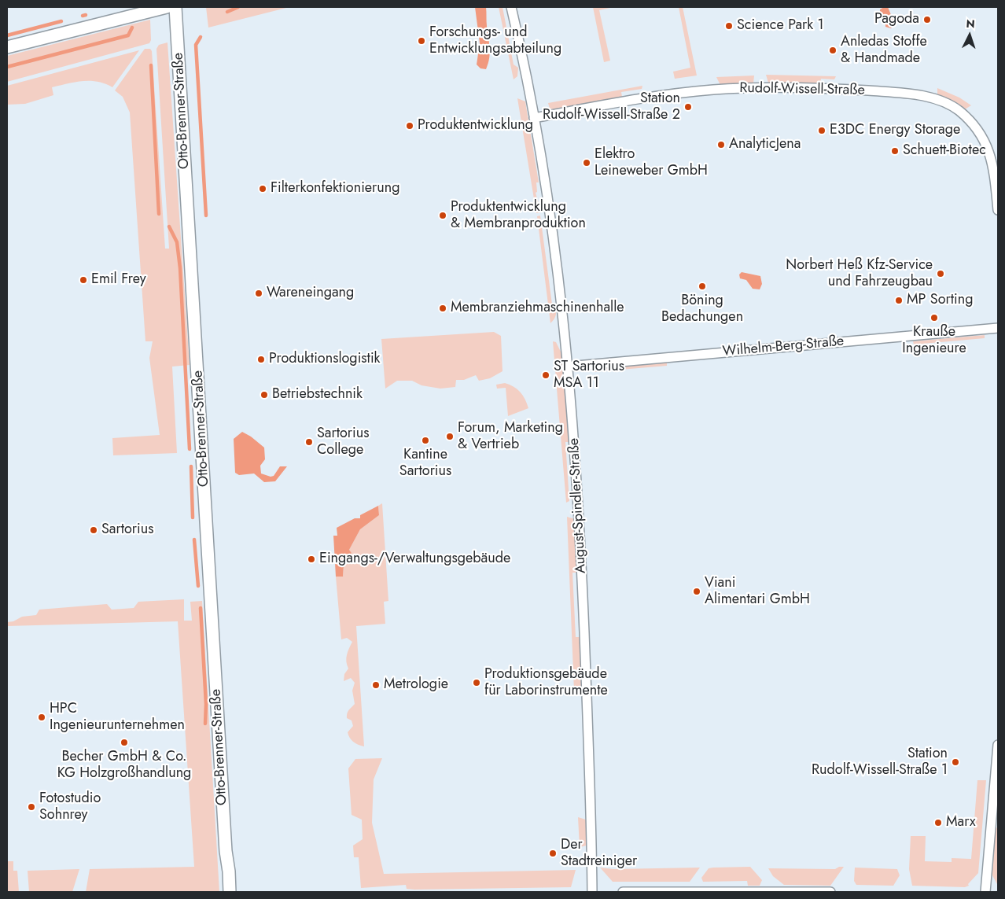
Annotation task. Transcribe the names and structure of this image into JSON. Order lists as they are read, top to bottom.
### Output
{
  "streets": {
    "main road": ["Otto-Brenner-Straße"],
    "street": ["Rudolf-Wissell-Straße", "Wilhelm-Berg-Straße", "August-Spindler-Straße"]
  },
  "crossings": [
    ["Rudolf-Wissell-Straße", "August-Spindler-Straße"],
    ["Wilhelm-Berg-Straße", "August-Spindler-Straße"]
  ],
  "places": [
    "Pagoda",
    "Science Park 1",
    "Forschungs- und Entwicklungsabteilung",
    "Anledas Stoffe & Handmade",
    "Station Rudolf-Wissell-Straße 2",
    "Produktentwicklung",
    "E3DC Energy Storage",
    "AnalyticJena",
    "Schuett-Biotec",
    "Elektro Leineweber GmbH",
    "Filterkonfektionierung",
    "Produktentwicklung & Membranproduktion",
    "Norbert Heß Kfz-Service und Fahrzeugbau",
    "Emil Frey",
    "Böning Bedachungen",
    "Wareneingang",
    "MP Sorting",
    "Membranziehmaschinenhalle",
    "Krauße Ingenieure",
    "Produktionslogistik",
    "ST Sartorius MSA 11",
    "Betriebstechnik",
    "Forum, Marketing & Vertrieb",
    "Kantine Sartorius",
    "Sartorius College",
    "Sartorius",
    "Eingangs-/Verwaltungsgebäude",
    "Viani Alimentari GmbH",
    "Produktionsgebäude für Laborinstrumente",
    "Metrologie",
    "HPC Ingenieurunternehmen",
    "Becher GmbH & Co. KG Holzgroßhandlung",
    "Station Rudolf-Wissell-Straße 1",
    "Fotostudio Sohnrey",
    "Marx",
    "Der Stadtreiniger"
  ],
  "north": "top"
}
